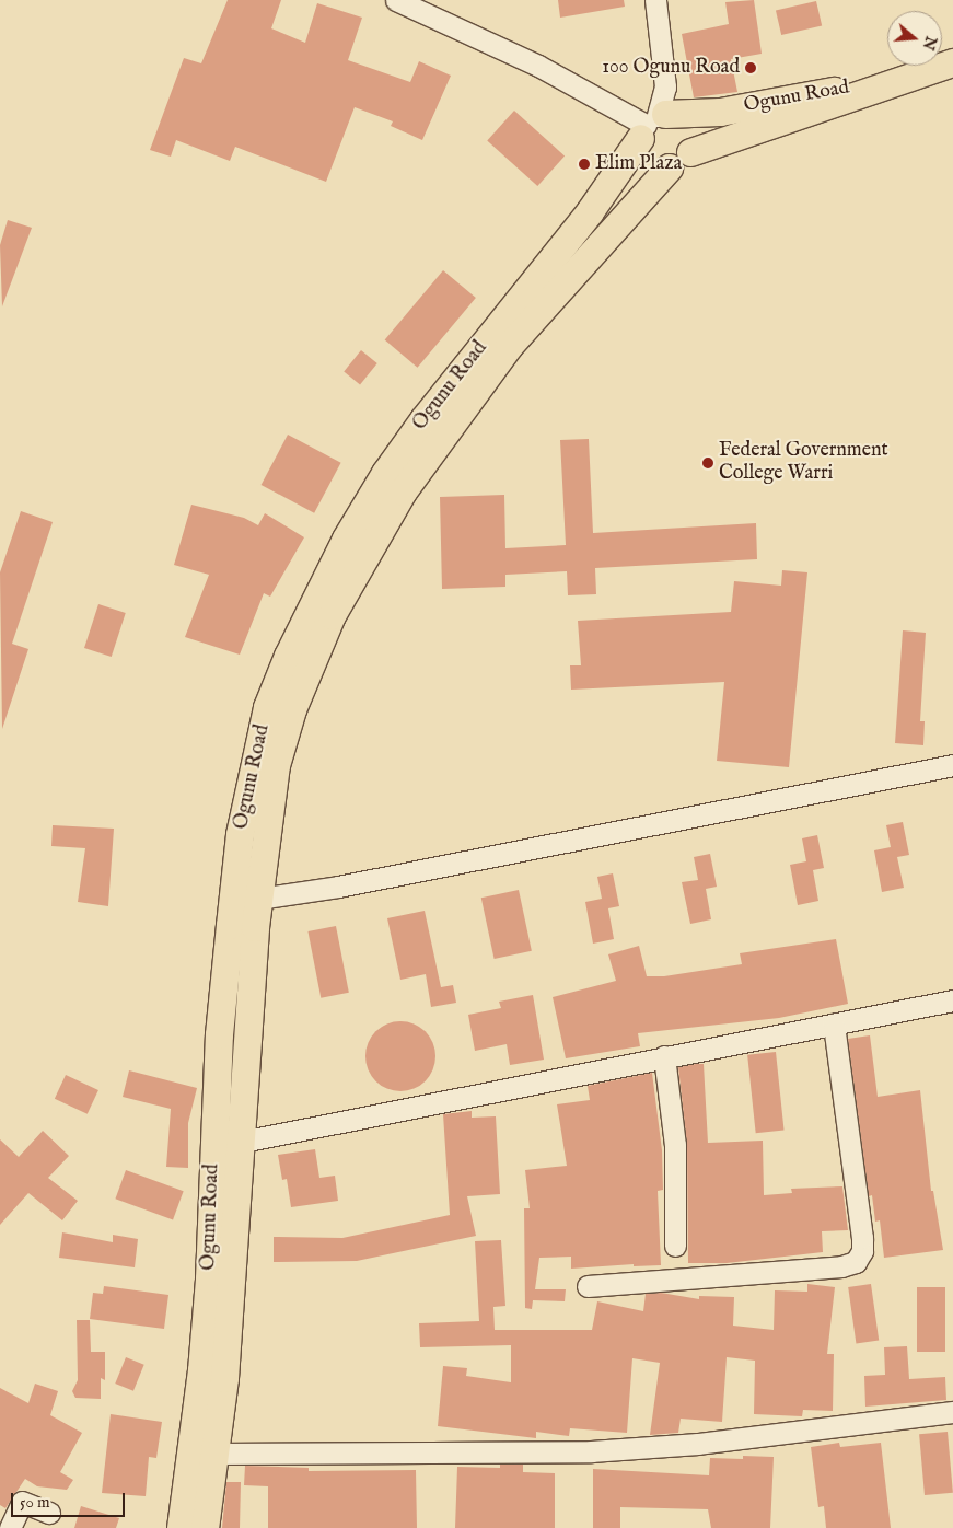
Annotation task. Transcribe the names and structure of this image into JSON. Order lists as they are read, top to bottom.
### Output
{
  "streets": {
    "main road": ["Ogunu Road"]
  },
  "places": ["100 Ogunu Road", "Elim Plaza", "Federal Government College Warri"],
  "scale_bar": "50 m",
  "north": "right"
}
